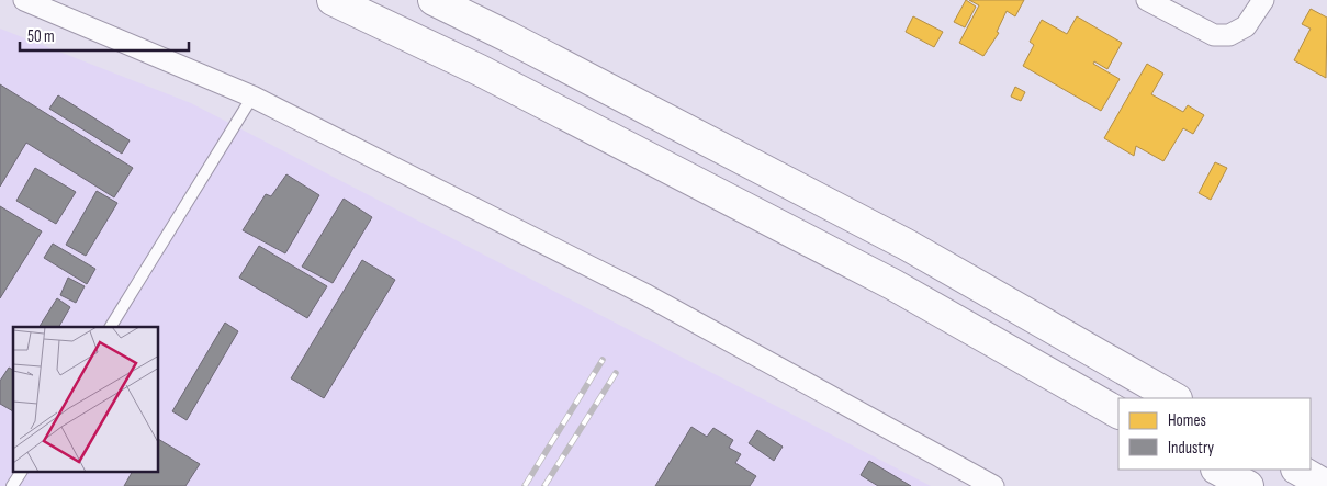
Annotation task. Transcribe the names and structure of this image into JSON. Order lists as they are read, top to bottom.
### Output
{
  "legend": ["Homes", "Industry"],
  "scale_bar": "50 m"
}
